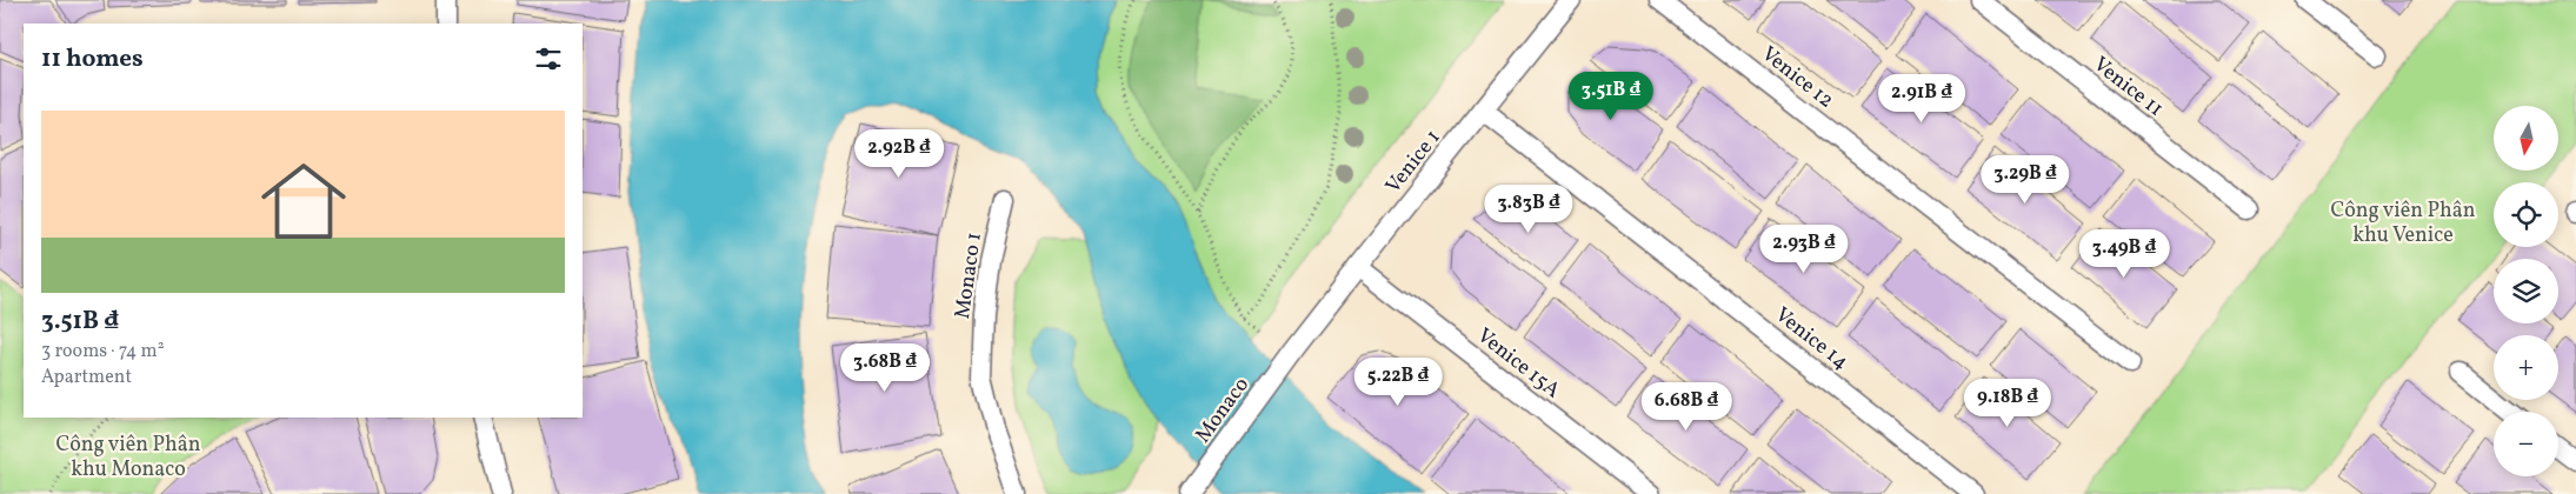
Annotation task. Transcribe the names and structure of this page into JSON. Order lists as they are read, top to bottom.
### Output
{
  "streets": {
    "lane": [
      "Venice 12",
      "Venice 11",
      "Venice 1",
      "Monaco 1",
      "Venice 14",
      "Venice 15A",
      "Monaco"
    ]
  },
  "crossings": [
    ["Venice 1", "Venice 14"],
    ["Venice 1", "Venice 15A"],
    ["Venice 1", "Monaco"]
  ],
  "parks": ["Công viên Phân khu Venice", "Công viên Phân khu Monaco"],
  "north": "bottom",
  "page": {
    "heading": "11 homes",
    "price": [
      "3.51B ₫",
      "2.91B ₫",
      "2.92B ₫",
      "3.29B ₫",
      "3.83B ₫",
      "2.93B ₫",
      "3.49B ₫",
      "3.68B ₫",
      "5.22B ₫",
      "9.18B ₫",
      "6.68B ₫"
    ],
    "list": [
      {
        "name": "3.51B ₫",
        "note": "3 rooms · 74 m² · Apartment"
      }
    ],
    "map_buttons": ["+", "−"]
  }
}
